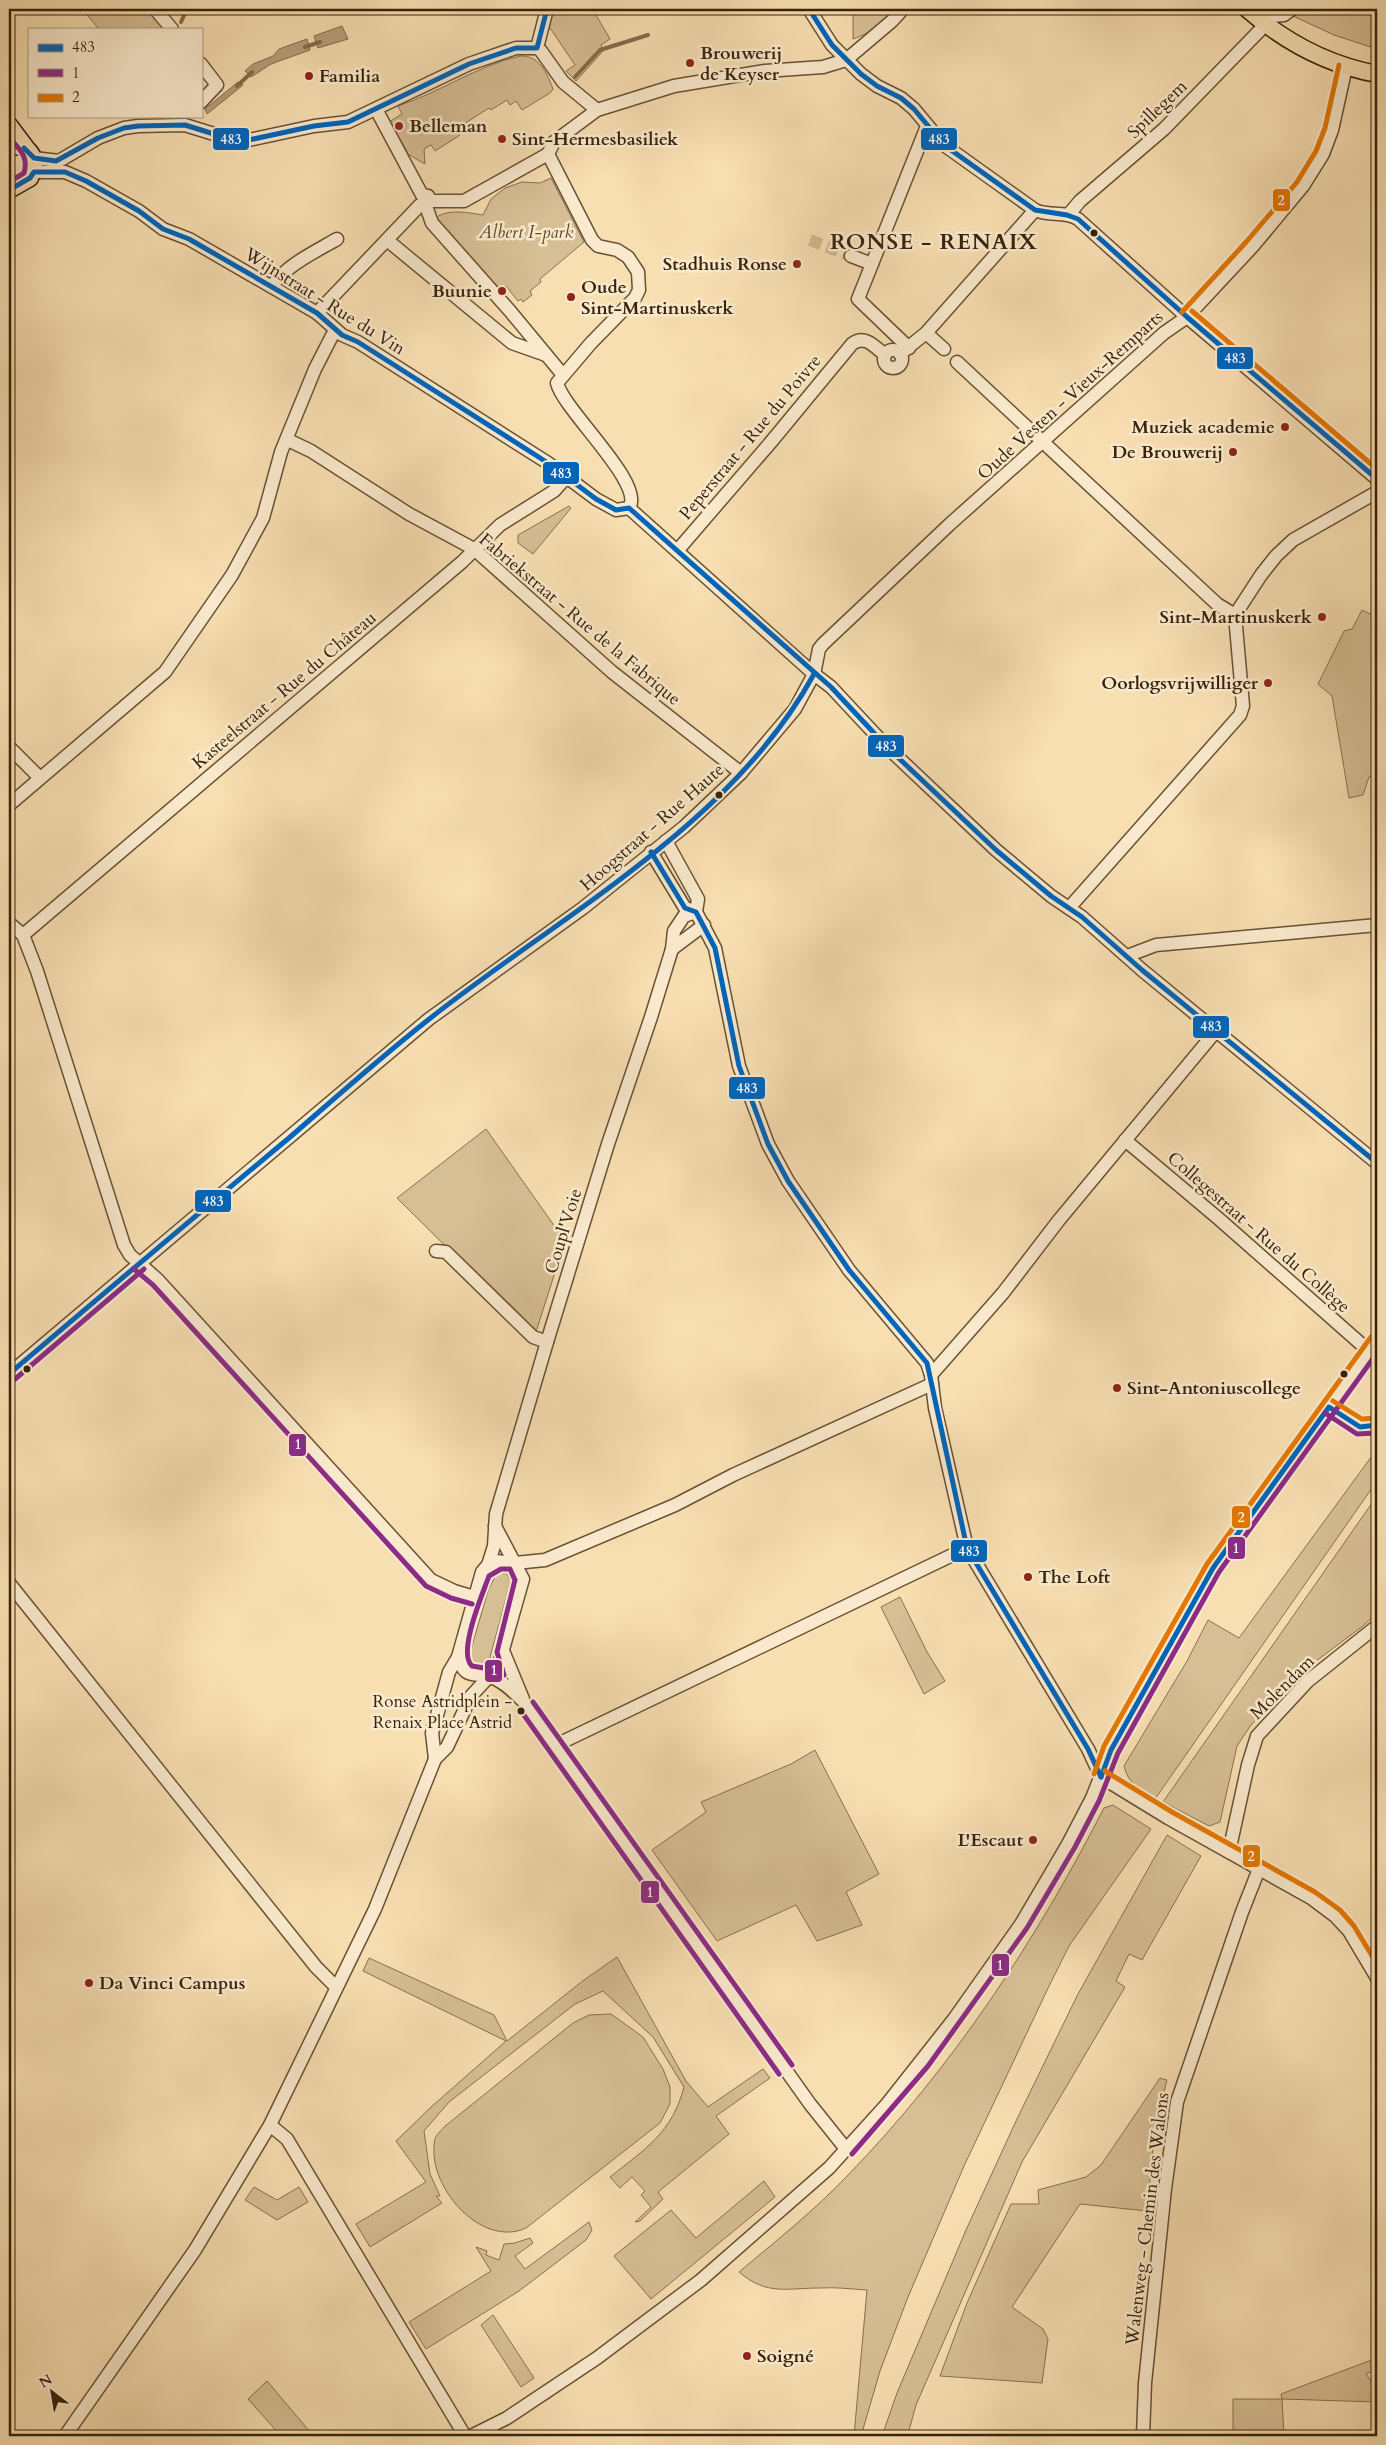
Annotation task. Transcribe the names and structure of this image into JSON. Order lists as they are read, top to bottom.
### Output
{
  "streets": {
    "street": [
      "Spillegem",
      "Wijnstraat - Rue du Vin",
      "Oude Vesten - Vieux-Remparts",
      "Peperstraat - Rue du Poivre",
      "Fabriekstraat - Rue de la Fabrique",
      "Kasteelstraat - Rue du Château",
      "Hoogstraat - Rue Haute",
      "Coupl'Voie",
      "Collegestraat - Rue du Collège",
      "Molendam",
      "Walenweg - Chemin des Walons"
    ]
  },
  "crossings": [
    ["Wijnstraat - Rue du Vin", "Kasteelstraat - Rue du Château"],
    ["Oude Vesten - Vieux-Remparts", "Hoogstraat - Rue Haute"],
    ["Fabriekstraat - Rue de la Fabrique", "Kasteelstraat - Rue du Château"],
    ["Fabriekstraat - Rue de la Fabrique", "Hoogstraat - Rue Haute"]
  ],
  "districts": ["RONSE - RENAIX"],
  "parks": ["Albert I-park"],
  "places": [
    "Brouwerij de Keyser",
    "Familia",
    "Belleman",
    "Sint-Hermesbasiliek",
    "Stadhuis Ronse",
    "Buunie",
    "Oude Sint-Martinuskerk",
    "Muziek academie",
    "De Brouwerij",
    "Sint-Martinuskerk",
    "Oorlogsvrijwilliger",
    "Sint-Antoniuscollege",
    "The Loft",
    "Ronse Astridplein - Renaix Place Astrid",
    "L'Escaut",
    "Da Vinci Campus",
    "Soigné"
  ],
  "lines": ["transit line 483", "transit line 2", "transit line 1"],
  "legend": ["483", "1", "2"],
  "north": "top left"
}
